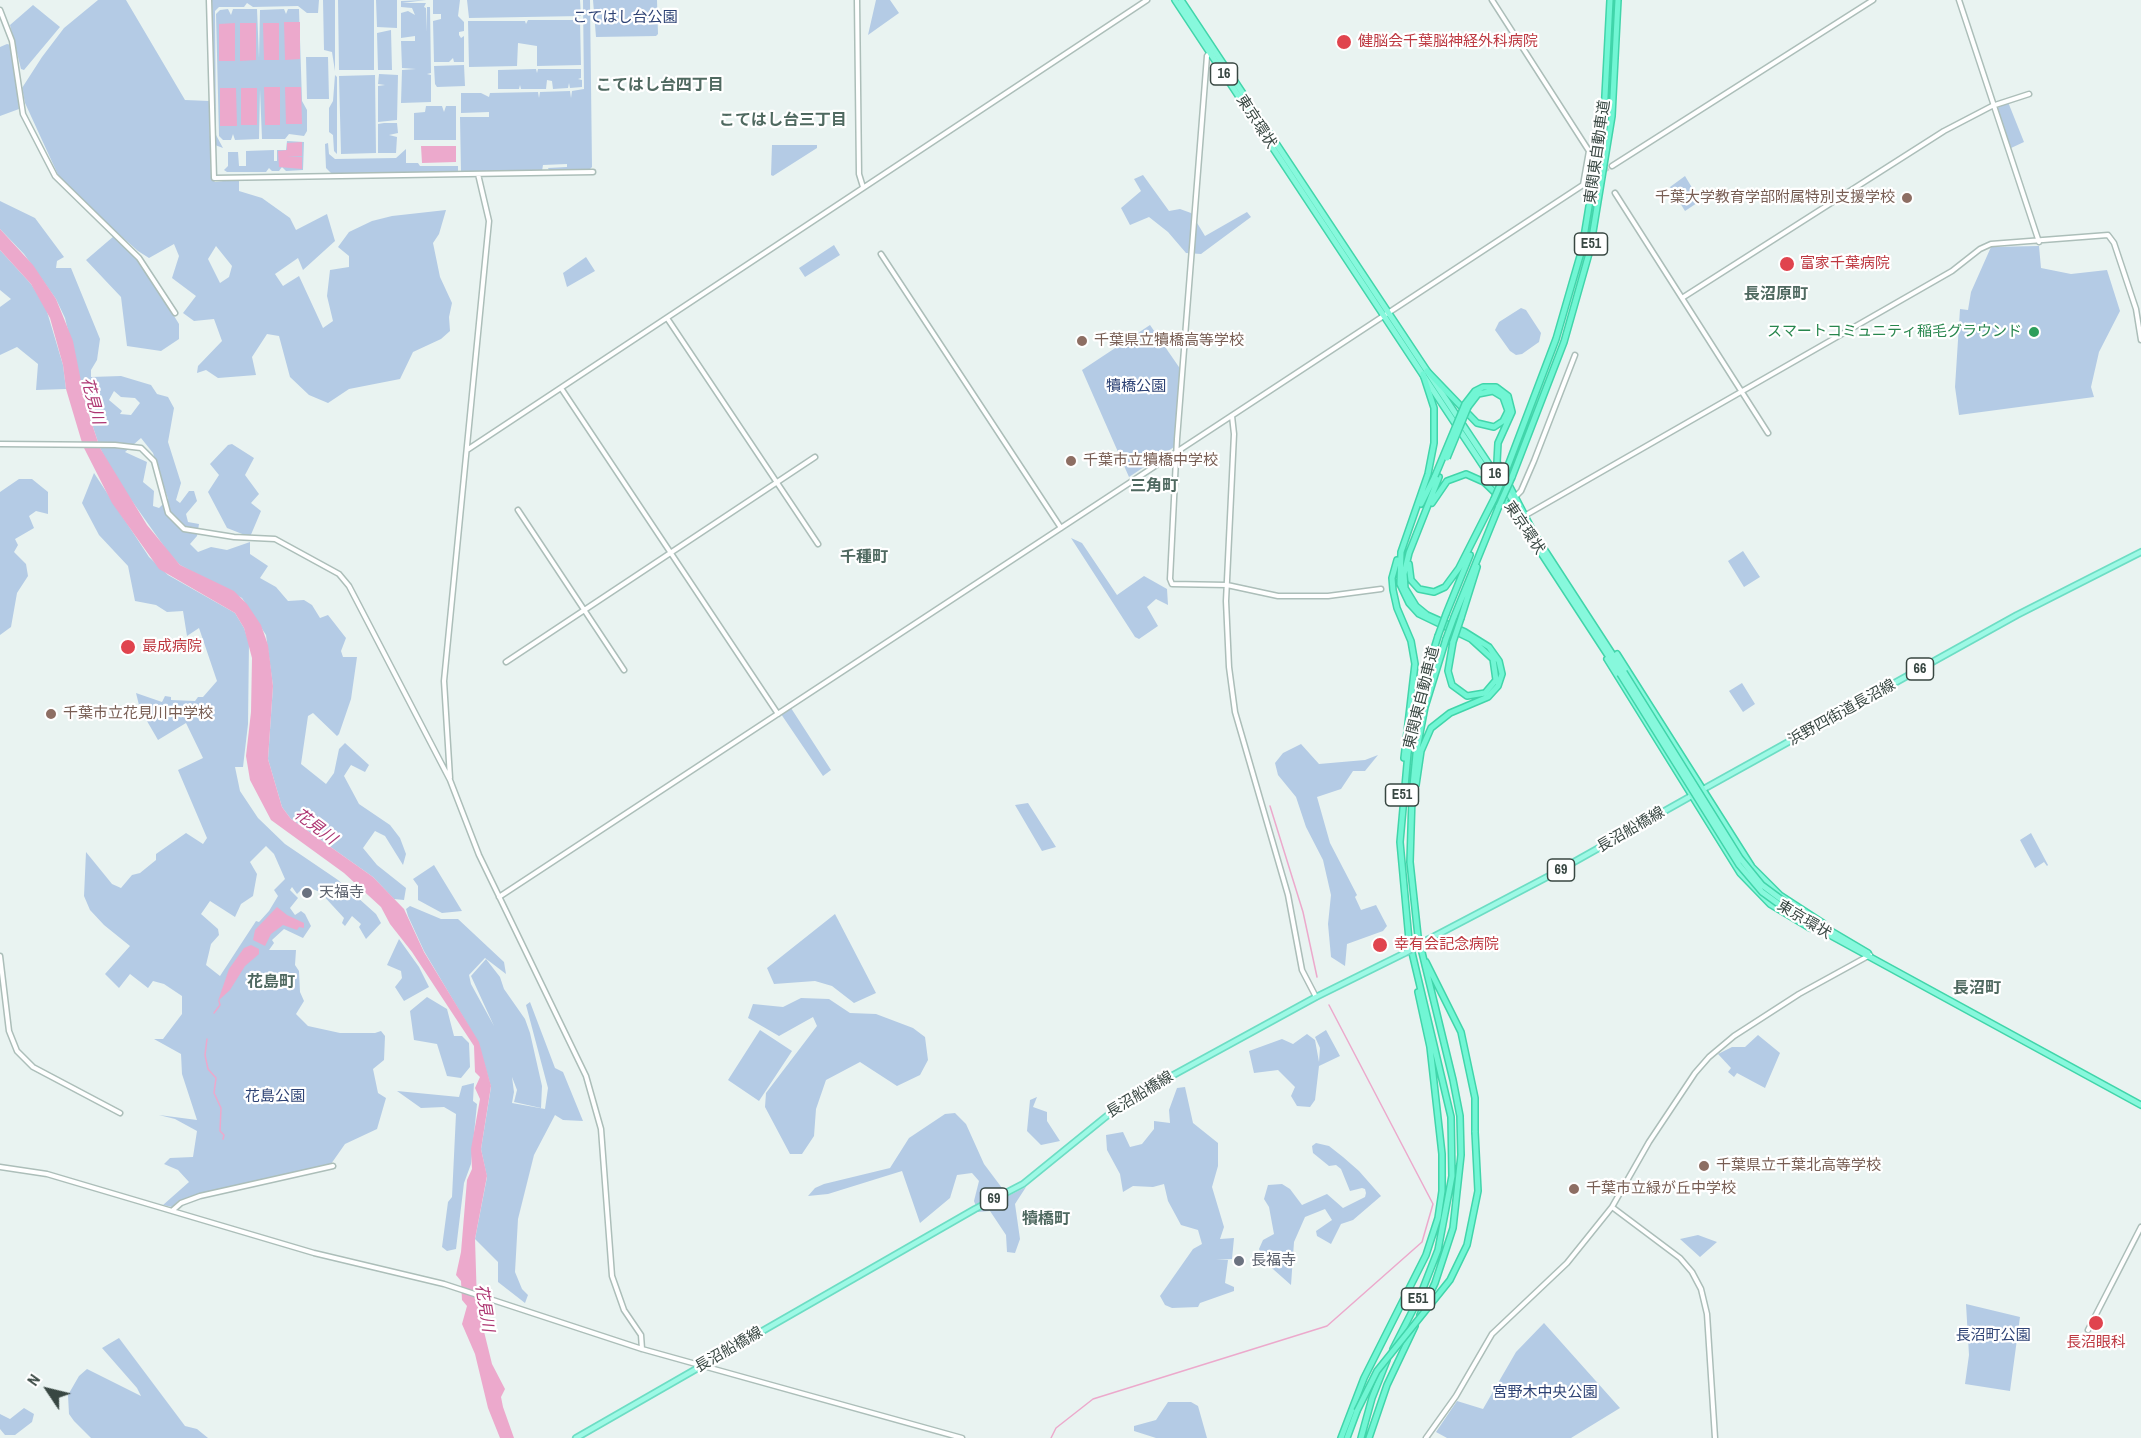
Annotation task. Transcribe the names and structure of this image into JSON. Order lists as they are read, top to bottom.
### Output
{
  "streets": {
    "highway": [
      "16",
      "東京環状",
      "東関東自動車道",
      "E51"
    ],
    "main road": [
      "66",
      "浜野四街道長沼線",
      "長沼船橋線",
      "69"
    ]
  },
  "crossings": [
    ["16", "東京環状"],
    ["16", "浜野四街道長沼線"],
    ["16", "長沼船橋線"],
    ["浜野四街道長沼線", "長沼船橋線"]
  ],
  "districts": [
    "こてはし台四丁目",
    "こてはし台三丁目",
    "長沼原町",
    "三角町",
    "千種町",
    "花島町",
    "長沼町",
    "犢橋町"
  ],
  "water": ["花見川"],
  "parks": [
    "こてはし台公園",
    "犢橋公園",
    "花島公園",
    "長沼町公園",
    "宮野木中央公園"
  ],
  "places": [
    "健脳会千葉脳神経外科病院",
    "千葉大学教育学部附属特別支援学校",
    "富家千葉病院",
    "スマートコミュニティ稲毛グラウンド",
    "千葉県立犢橋高等学校",
    "千葉市立犢橋中学校",
    "最成病院",
    "千葉市立花見川中学校",
    "天福寺",
    "幸有会記念病院",
    "千葉県立千葉北高等学校",
    "千葉市立緑が丘中学校",
    "長福寺",
    "長沼眼科"
  ],
  "north": "top left"
}
